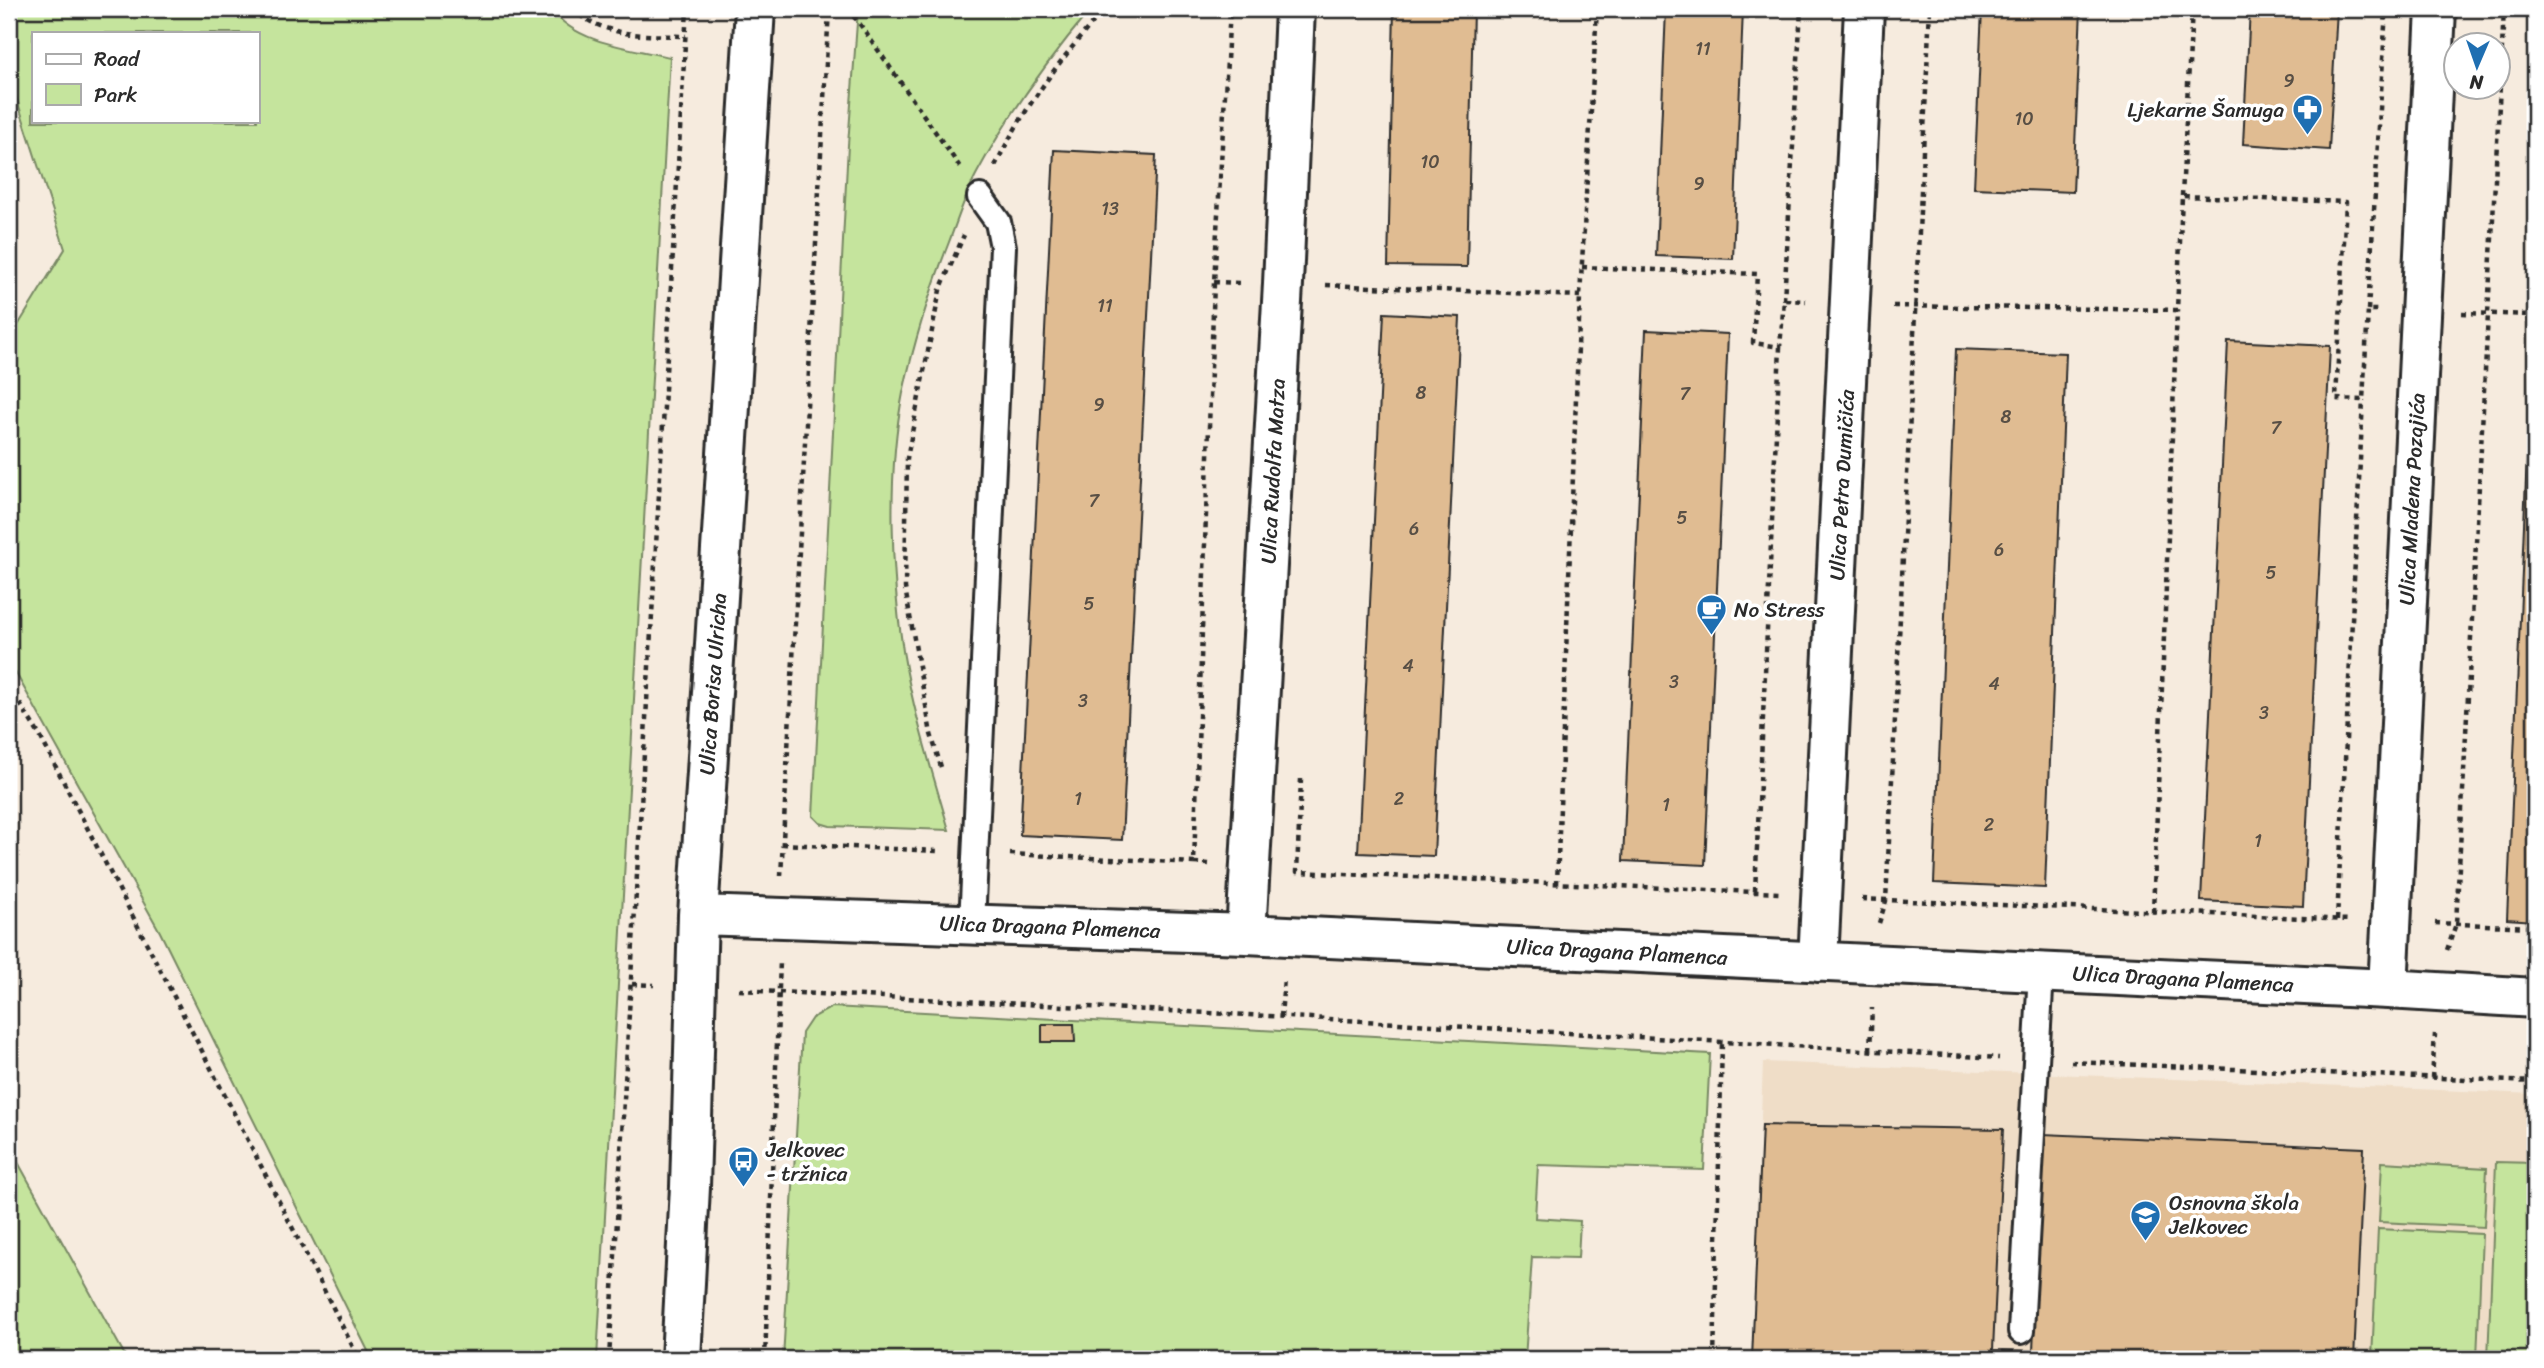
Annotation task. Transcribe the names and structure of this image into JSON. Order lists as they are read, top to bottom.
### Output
{
  "streets": {
    "street": [
      "Ulica Rudolfa Matza",
      "Ulica Petra Dumičića",
      "Ulica Mladena Pozajića",
      "Ulica Borisa Ulricha",
      "Ulica Dragana Plamenca"
    ]
  },
  "crossings": [
    ["Ulica Rudolfa Matza", "Ulica Dragana Plamenca"],
    ["Ulica Petra Dumičića", "Ulica Dragana Plamenca"],
    ["Ulica Mladena Pozajića", "Ulica Dragana Plamenca"],
    ["Ulica Borisa Ulricha", "Ulica Dragana Plamenca"]
  ],
  "places": {
    "pharmacy": ["Ljekarne Šamuga"],
    "cafe": ["No Stress"],
    "bus stop": ["Jelkovec - tržnica"],
    "school or university": ["Osnovna škola Jelkovec"]
  },
  "house_numbers": [
    "11",
    "9",
    "10",
    "10",
    "9",
    "13",
    "11",
    "8",
    "7",
    "9",
    "8",
    "7",
    "7",
    "5",
    "6",
    "6",
    "5",
    "5",
    "4",
    "3",
    "4",
    "3",
    "3",
    "1",
    "2",
    "1",
    "2",
    "1"
  ],
  "legend": ["Road", "Park"],
  "north": "bottom"
}
